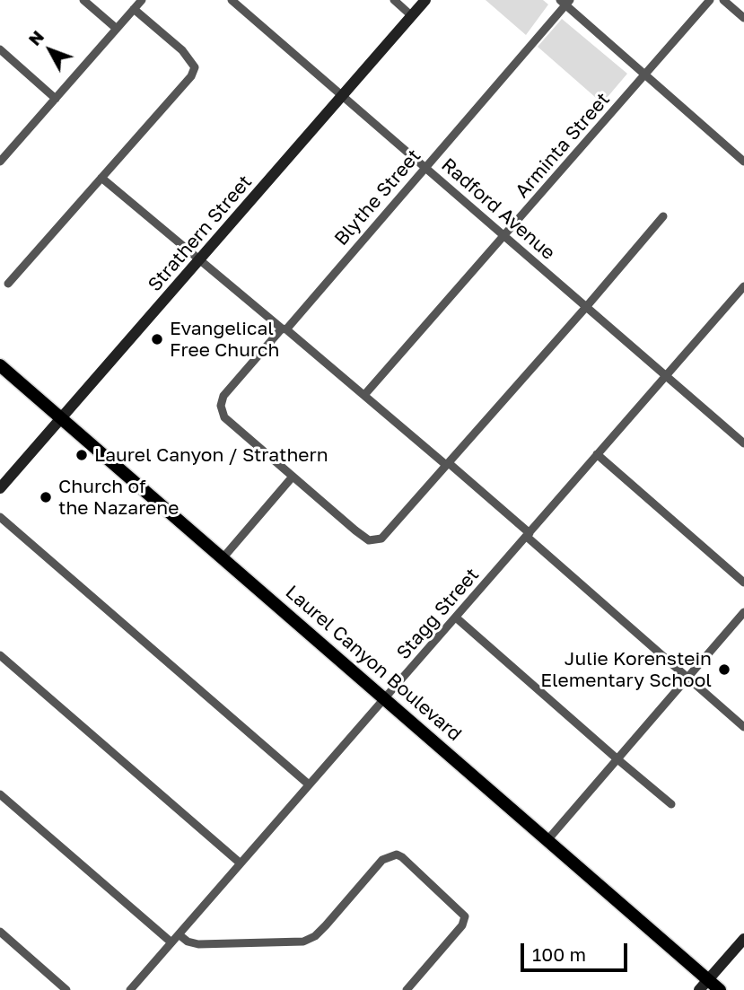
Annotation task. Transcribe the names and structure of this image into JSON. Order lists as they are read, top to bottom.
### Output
{
  "streets": {
    "main road": ["Strathern Street", "Laurel Canyon Boulevard"],
    "street": [
      "Arminta Street",
      "Blythe Street",
      "Radford Avenue",
      "Stagg Street"
    ]
  },
  "crossings": [
    ["Arminta Street", "Radford Avenue"],
    ["Blythe Street", "Radford Avenue"],
    ["Radford Avenue", "Strathern Street"],
    ["Radford Avenue", "Stagg Street"],
    ["Strathern Street", "Laurel Canyon Boulevard"],
    ["Stagg Street", "Laurel Canyon Boulevard"]
  ],
  "places": [
    "Evangelical Free Church",
    "Laurel Canyon / Strathern",
    "Church of the Nazarene",
    "Julie Korenstein Elementary School"
  ],
  "scale_bar": "100 m",
  "north": "top left"
}
